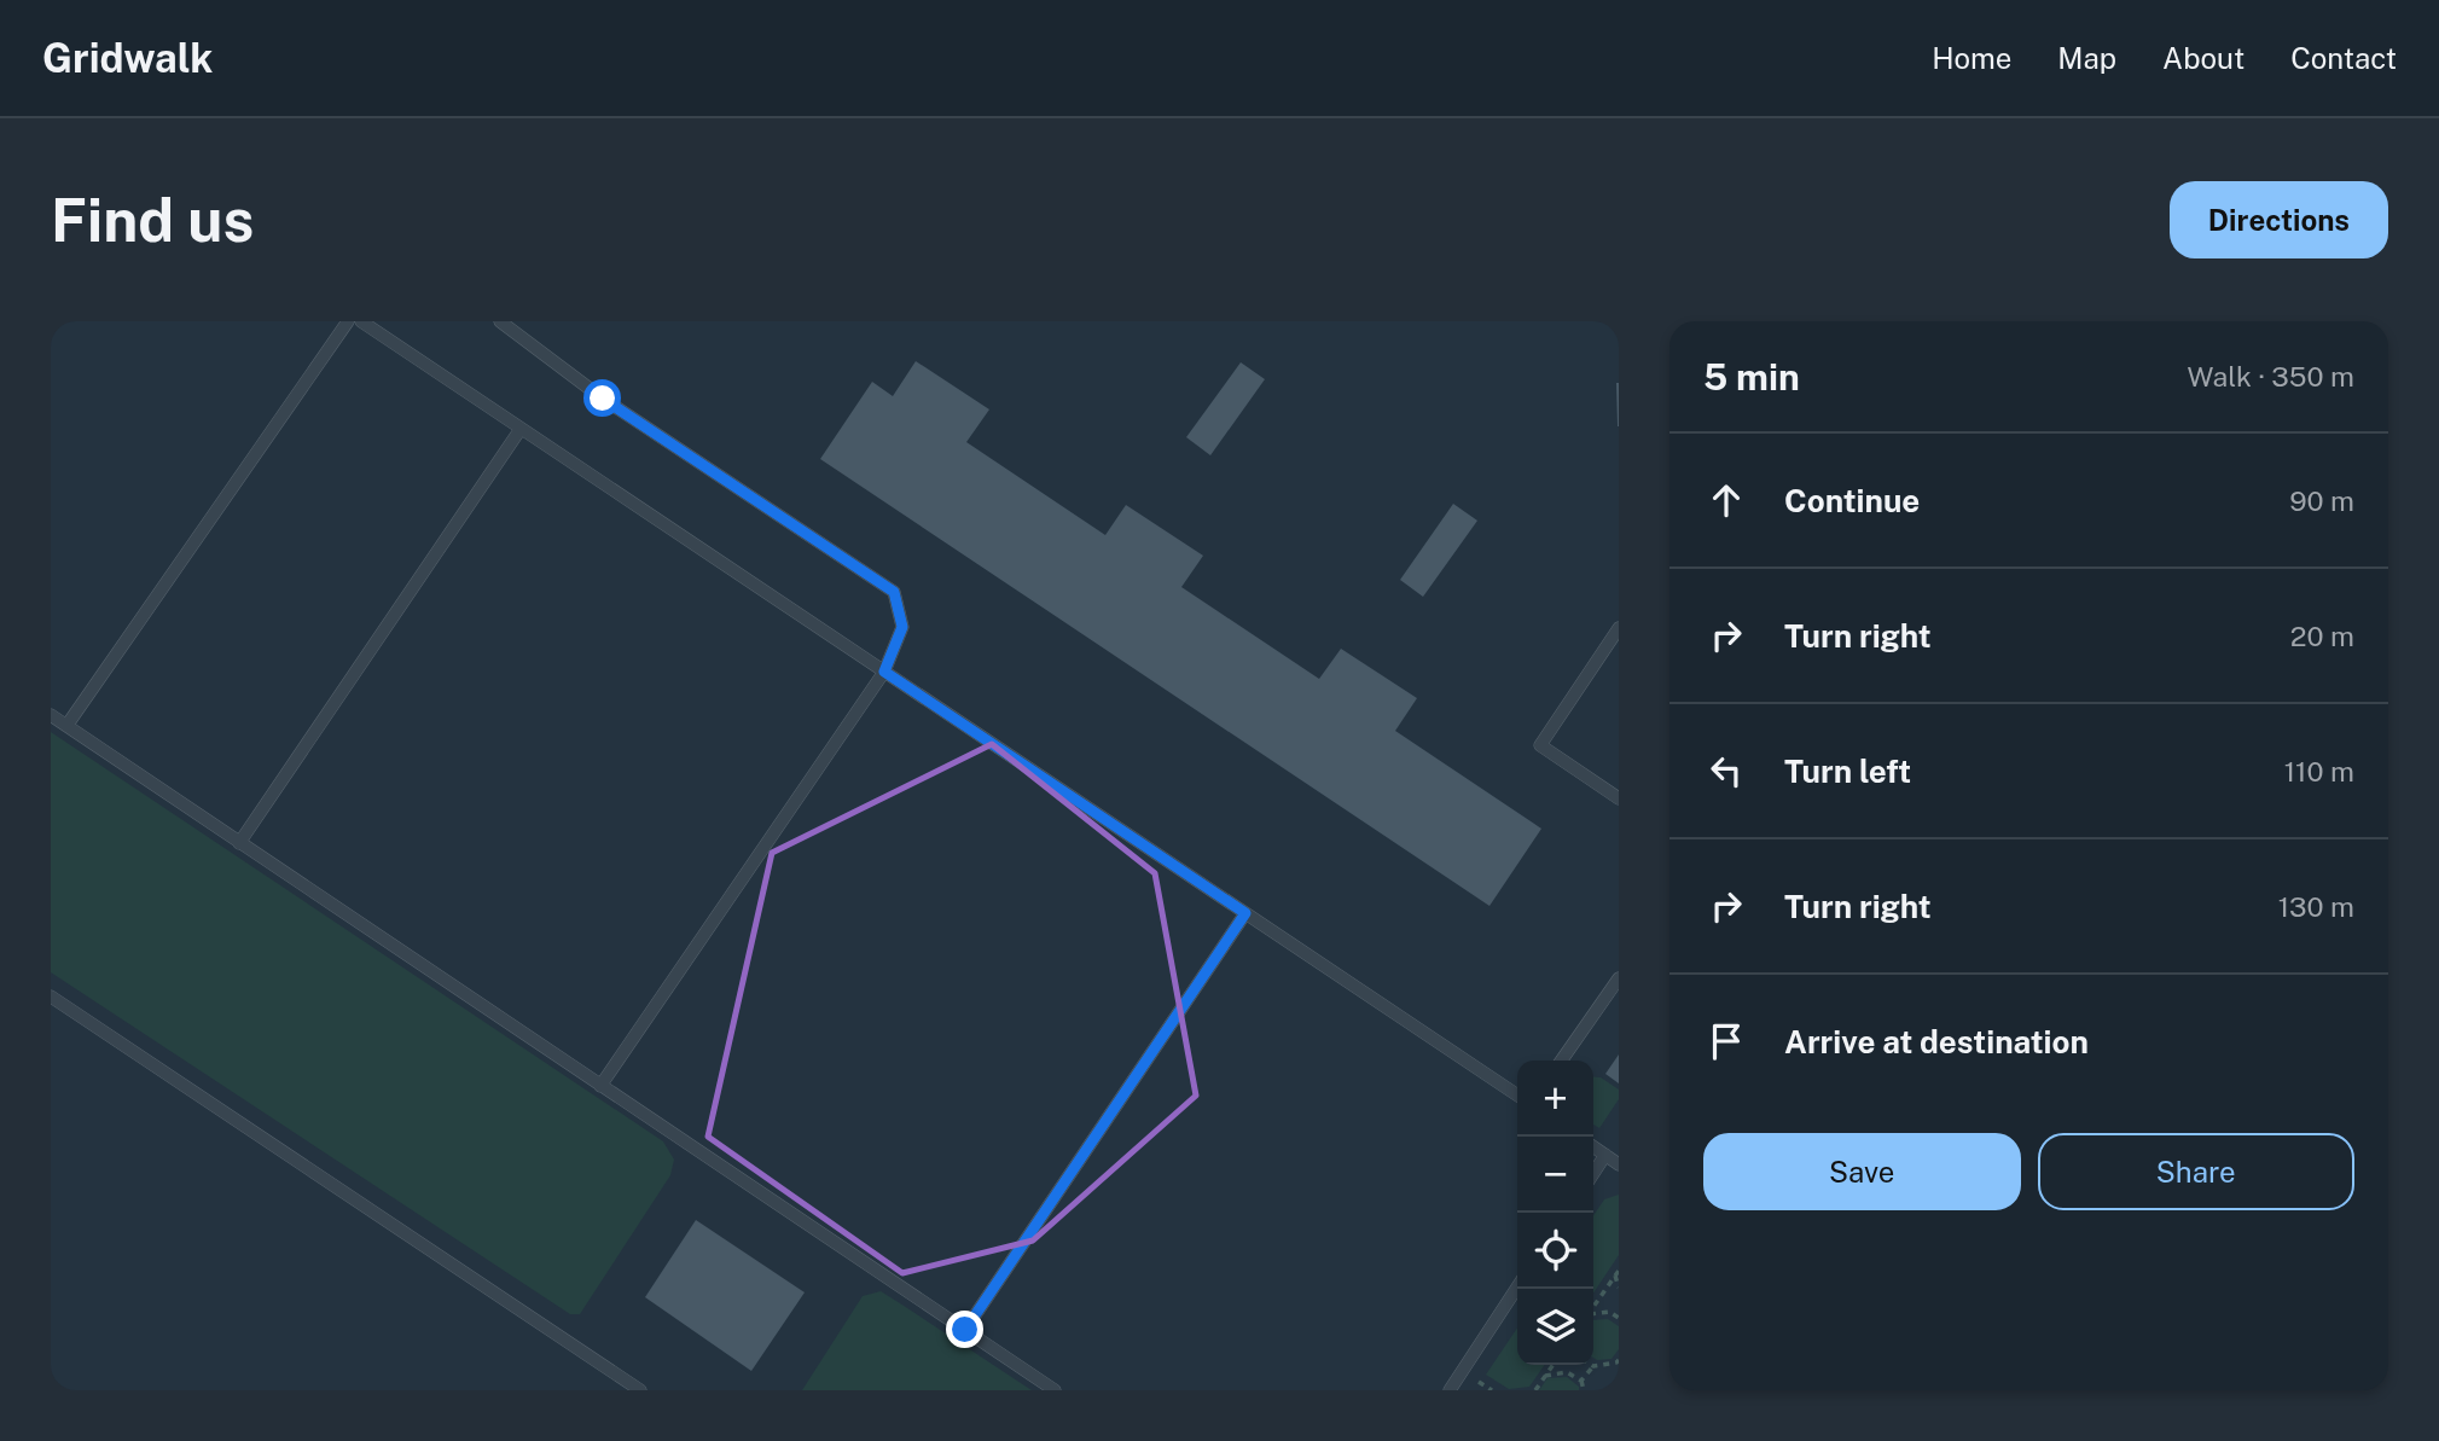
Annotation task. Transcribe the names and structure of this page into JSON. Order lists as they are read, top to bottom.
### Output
{
  "page": {
    "header": "Gridwalk",
    "nav": [
      "Home",
      "Map",
      "About",
      "Contact"
    ],
    "buttons": [
      "Directions",
      ["Save", "Share"]
    ],
    "title": "Find us",
    "heading": ["5 min", "Walk · 350 m"],
    "list": [
      ["Continue", "90 m"],
      ["Turn right", "20 m"],
      ["Turn left", "110 m"],
      ["Turn right", "130 m"],
      "Arrive at destination"
    ],
    "map_buttons": ["+", "−"]
  }
}
